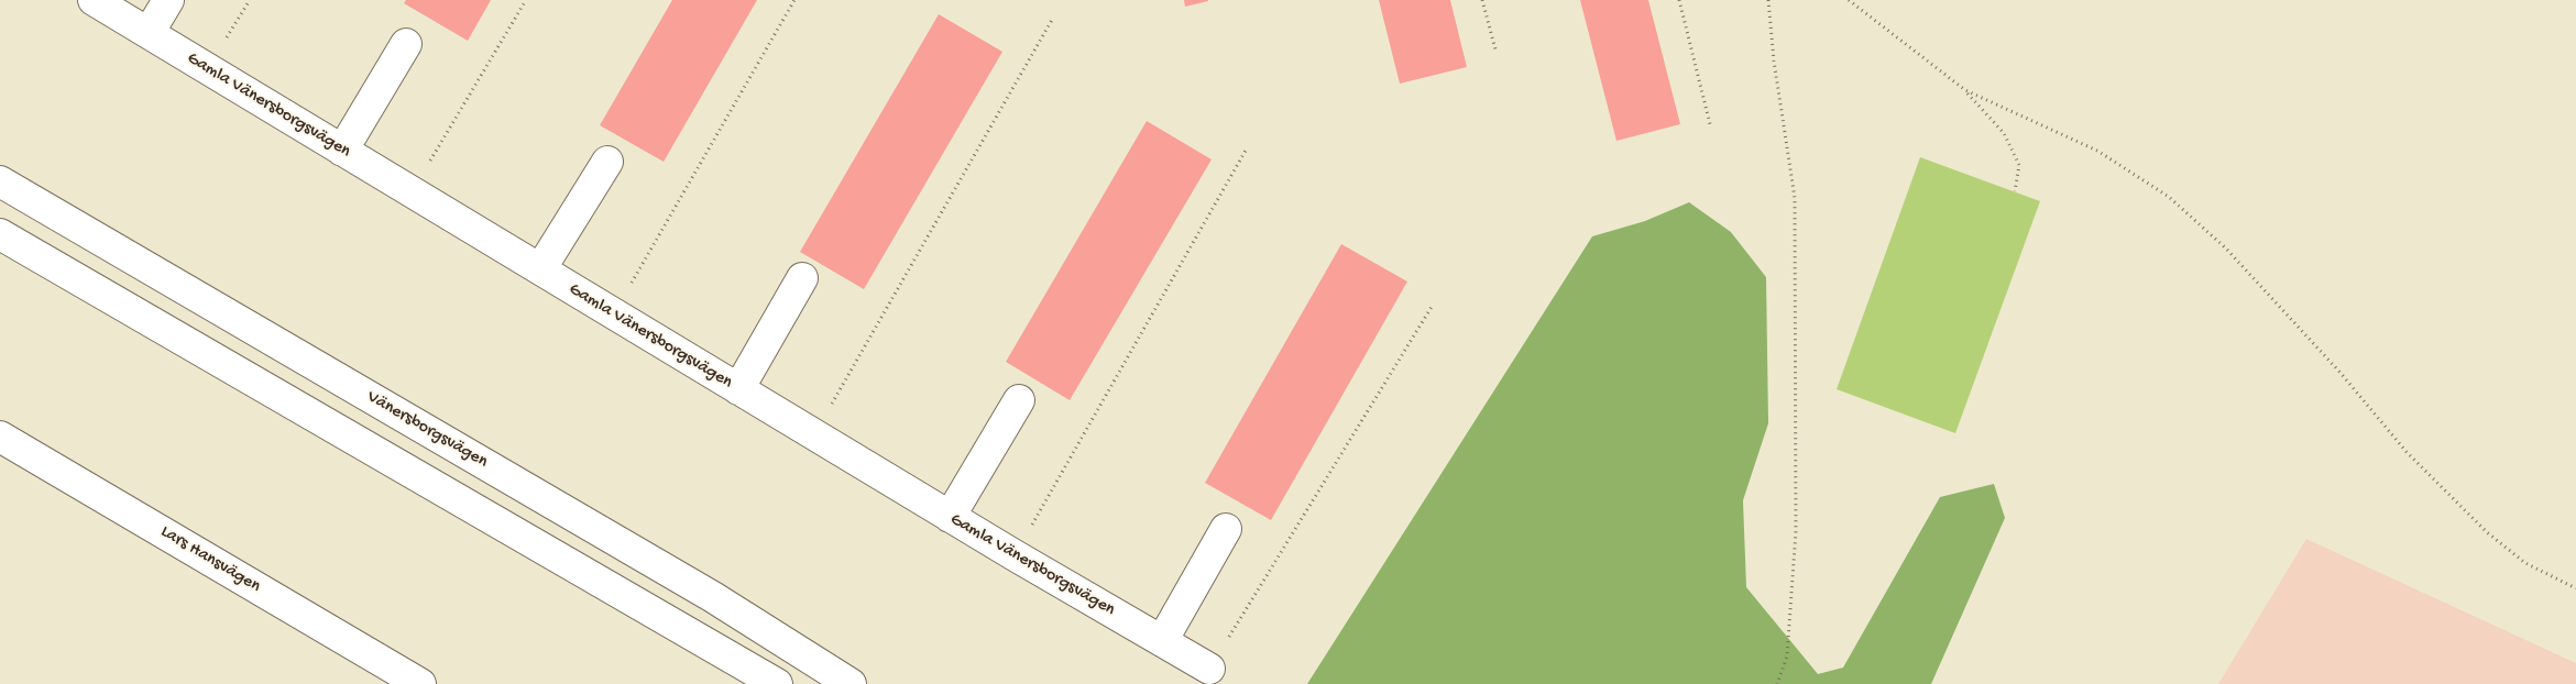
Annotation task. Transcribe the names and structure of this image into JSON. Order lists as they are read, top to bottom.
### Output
{
  "streets": {
    "main road": ["Gamla Vänersborgsvägen", "Vänersborgsvägen", "Lars Hansvägen"]
  }
}
